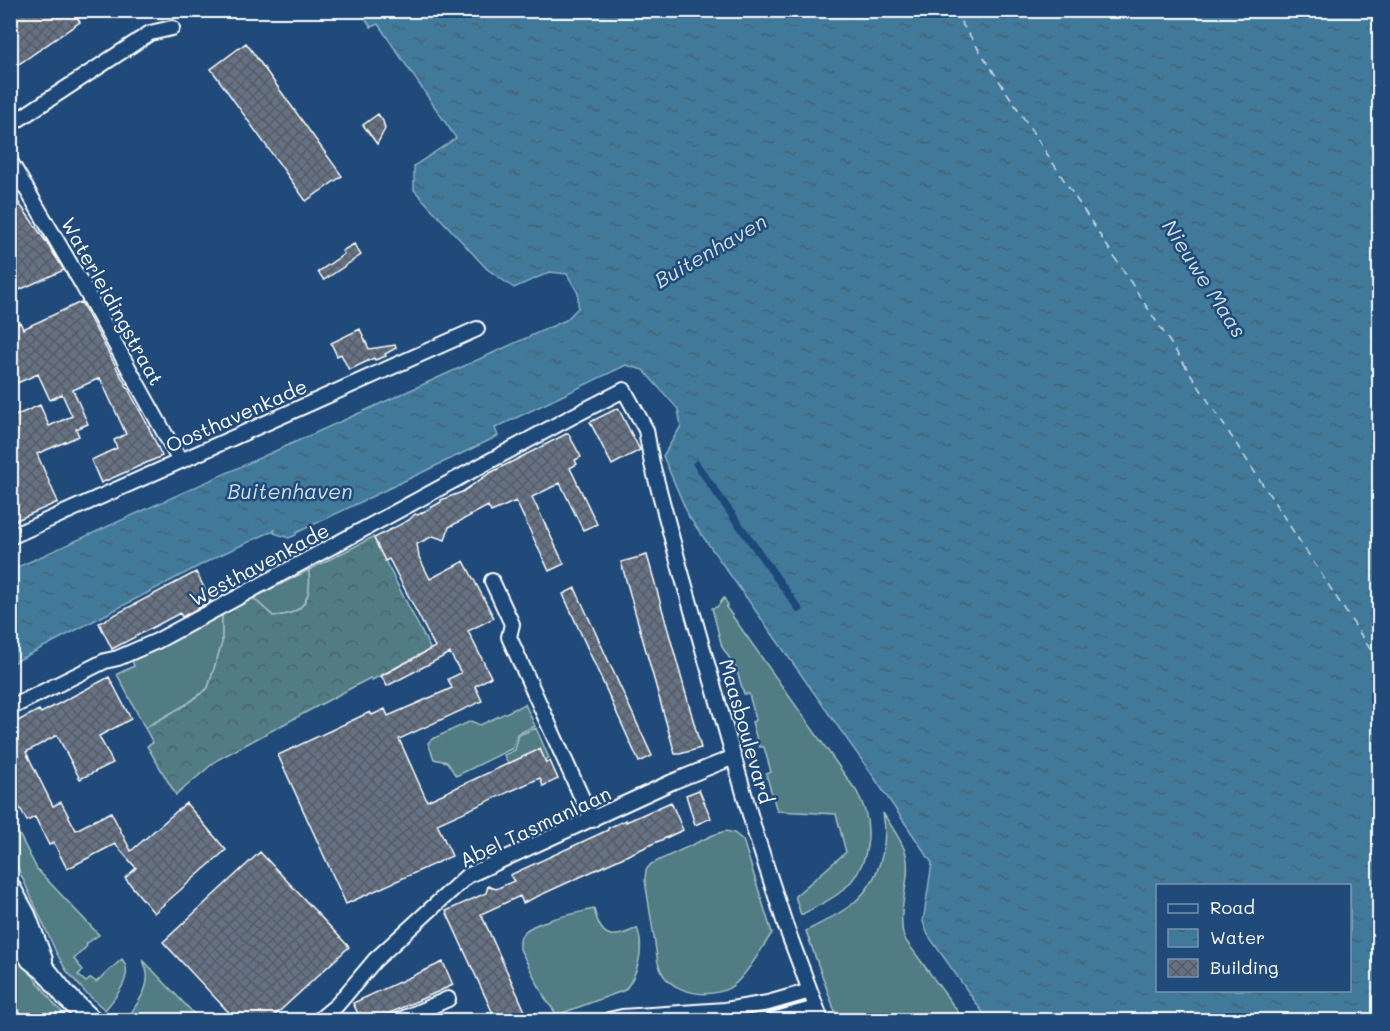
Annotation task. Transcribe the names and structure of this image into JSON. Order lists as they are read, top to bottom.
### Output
{
  "streets": {
    "street": [
      "Waterleidingstraat",
      "Oosthavenkade",
      "Westhavenkade",
      "Maasboulevard",
      "Abel Tasmanlaan"
    ]
  },
  "crossings": [
    ["Waterleidingstraat", "Oosthavenkade"],
    ["Westhavenkade", "Maasboulevard"],
    ["Maasboulevard", "Abel Tasmanlaan"]
  ],
  "water": ["Buitenhaven", "Nieuwe Maas"],
  "legend": ["Road", "Water", "Building"]
}
